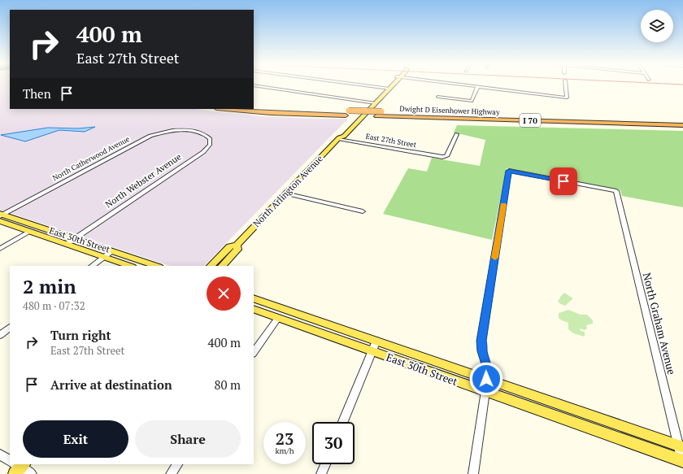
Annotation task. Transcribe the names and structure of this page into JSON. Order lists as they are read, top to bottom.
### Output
{
  "streets": {
    "highway": ["Dwight D Eisenhower Highway", "I 70"],
    "main road": ["North Arlington Avenue", "East 30th Street"],
    "street": [
      "East 27th Street",
      "North Catherwood Avenue",
      "North Webster Avenue",
      "North Graham Avenue"
    ]
  },
  "crossings": [
    ["East 27th Street", "North Arlington Avenue"],
    ["North Catherwood Avenue", "North Webster Avenue"],
    ["North Catherwood Avenue", "East 30th Street"],
    ["North Webster Avenue", "East 30th Street"],
    ["East 30th Street", "North Graham Avenue"]
  ],
  "page": {
    "turn": ["400 m", "East 27th Street"],
    "then": "Then",
    "heading": ["2 min", "480 m · 07:32"],
    "list": [
      {
        "name": "Turn right",
        "note": "East 27th Street",
        "value": "400 m"
      },
      {
        "name": "Arrive at destination",
        "value": "80 m"
      }
    ],
    "buttons": ["Exit", "Share"],
    "speed": "23 km/h",
    "limit": "30"
  }
}
